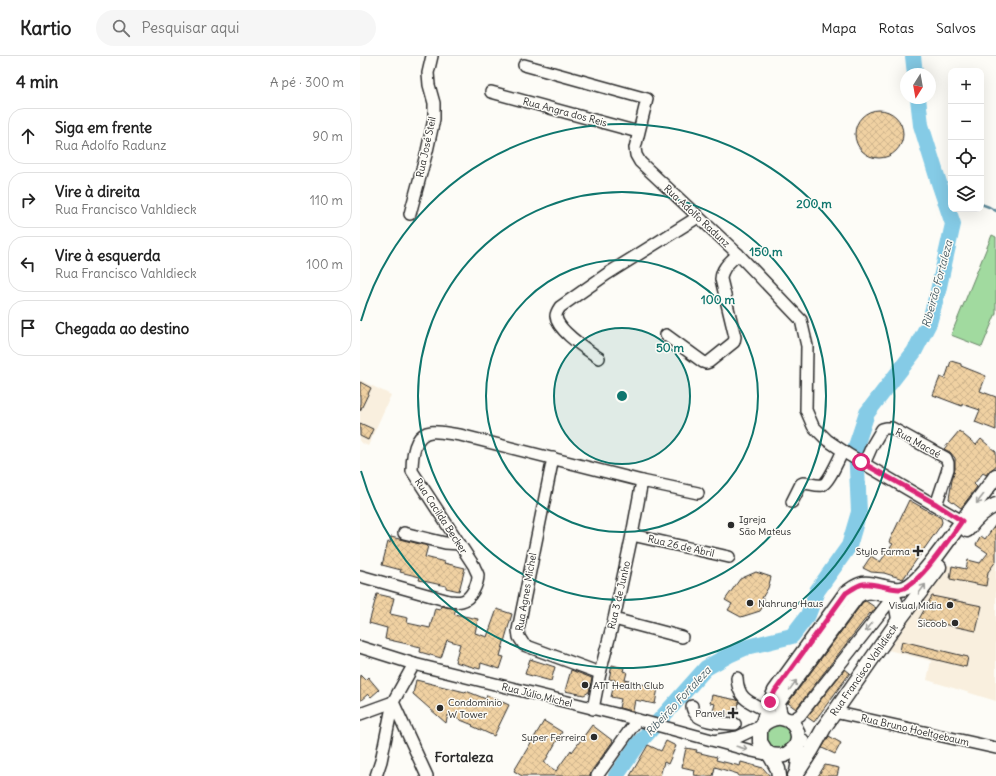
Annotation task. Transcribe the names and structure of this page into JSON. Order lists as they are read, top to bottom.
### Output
{
  "streets": {
    "main road": ["Rua Francisco Vahldieck"],
    "street": [
      "Rua Angra dos Reis",
      "Rua José Steil",
      "Rua Adolfo Radunz",
      "Rua Macaé",
      "Rua Cacilda Becker",
      "Rua 26 de Abril",
      "Rua Agnes Michel",
      "Rua 3 de Junho",
      "Rua Júlio Michel",
      "Rua Bruno Hoeltgebaum"
    ]
  },
  "crossings": [
    ["Rua Angra dos Reis", "Rua Adolfo Radunz"],
    ["Rua Adolfo Radunz", "Rua Macaé"],
    ["Rua Cacilda Becker", "Rua Agnes Michel"],
    ["Rua Cacilda Becker", "Rua 3 de Junho"],
    ["Rua 26 de Abril", "Rua 3 de Junho"],
    ["Rua Agnes Michel", "Rua 3 de Junho"],
    ["Rua 3 de Junho", "Rua Júlio Michel"],
    ["Rua Francisco Vahldieck", "Rua Júlio Michel"],
    ["Rua Francisco Vahldieck", "Rua Bruno Hoeltgebaum"]
  ],
  "districts": ["Fortaleza"],
  "water": ["Ribeirão Fortaleza"],
  "places": {
    "other": [
      "Igreja São Mateus",
      "Nahrung Haus",
      "Visual Mídia",
      "Sicoob",
      "ATT Health Club",
      "Condomínio W Tower",
      "Super Ferreira"
    ],
    "health": ["Stylo Farma", "Panvel"]
  },
  "north": "bottom",
  "page": {
    "header": "Kartio",
    "search": "Pesquisar aqui",
    "nav": ["Mapa", "Rotas", "Salvos"],
    "heading": ["4 min", "A pé · 300 m"],
    "map_buttons": ["+", "−"],
    "list": [
      ["Siga em frente", "Rua Adolfo Radunz", "90 m"],
      ["Vire à direita", "Rua Francisco Vahldieck", "110 m"],
      ["Vire à esquerda", "Rua Francisco Vahldieck", "100 m"],
      "Chegada ao destino"
    ]
  },
  "rings": [
    "200 m",
    "150 m",
    "100 m",
    "50 m"
  ]
}
